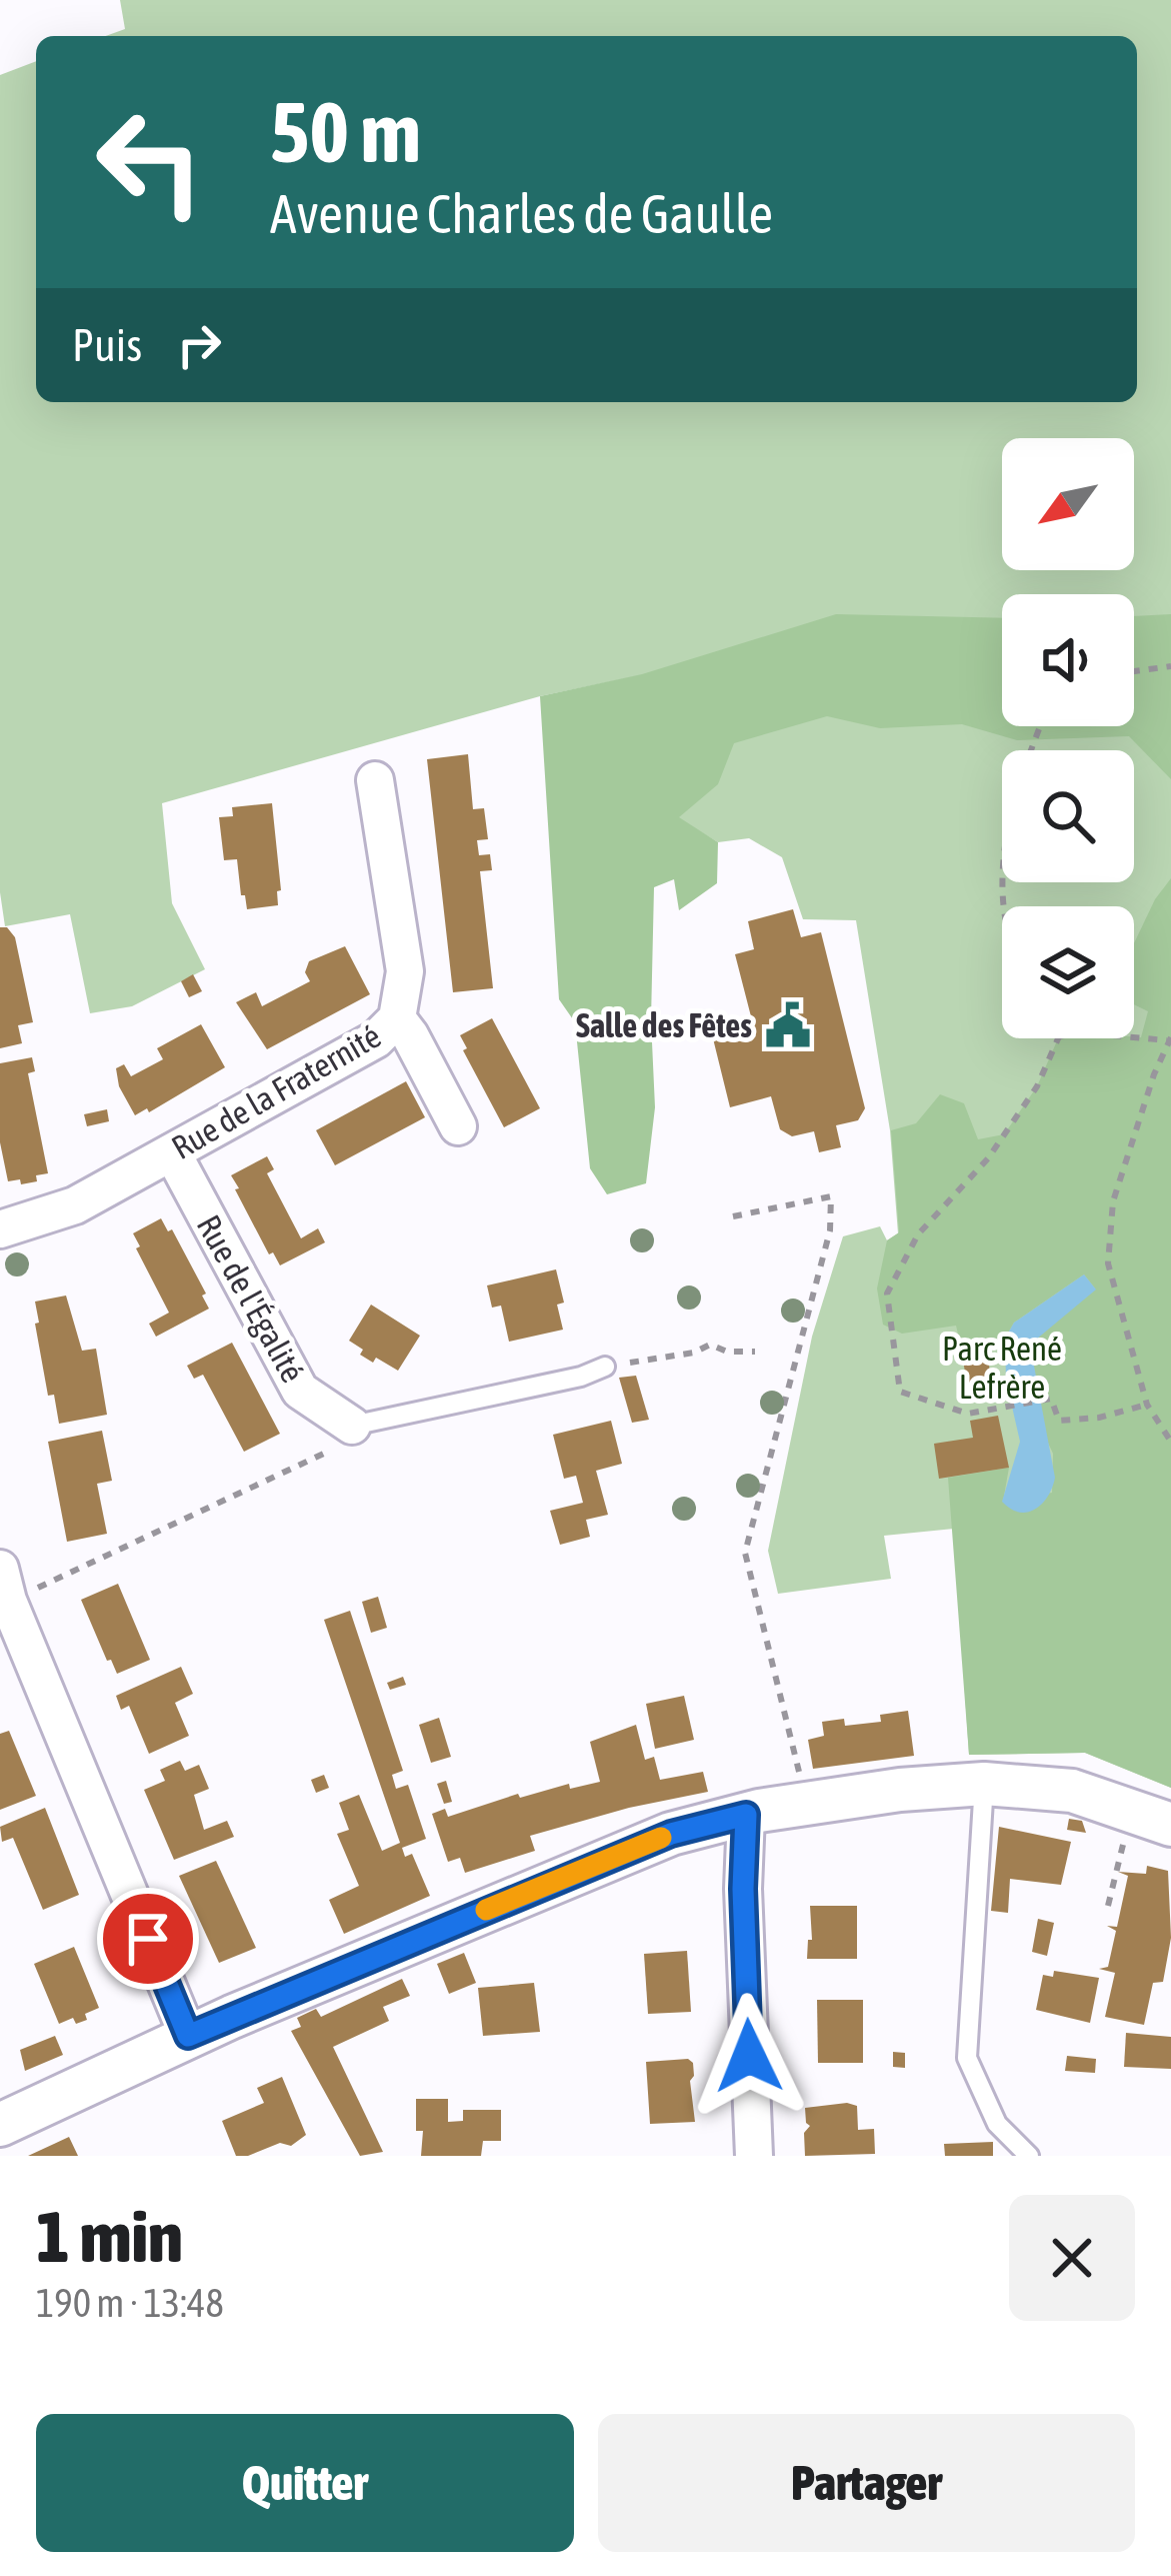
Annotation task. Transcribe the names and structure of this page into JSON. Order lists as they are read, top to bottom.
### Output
{
  "streets": {
    "street": ["Rue de la Fraternité", "Rue de l'Égalité"]
  },
  "crossings": [
    ["Rue de la Fraternité", "Rue de l'Égalité"]
  ],
  "parks": ["Parc René Lefrère"],
  "places": {
    "public building": ["Salle des Fêtes"]
  },
  "north": "bottom left",
  "page": {
    "turn": ["50 m", "Avenue Charles de Gaulle"],
    "then": "Puis",
    "heading": ["1 min", "190 m · 13:48"],
    "buttons": ["Quitter", "Partager"]
  }
}
